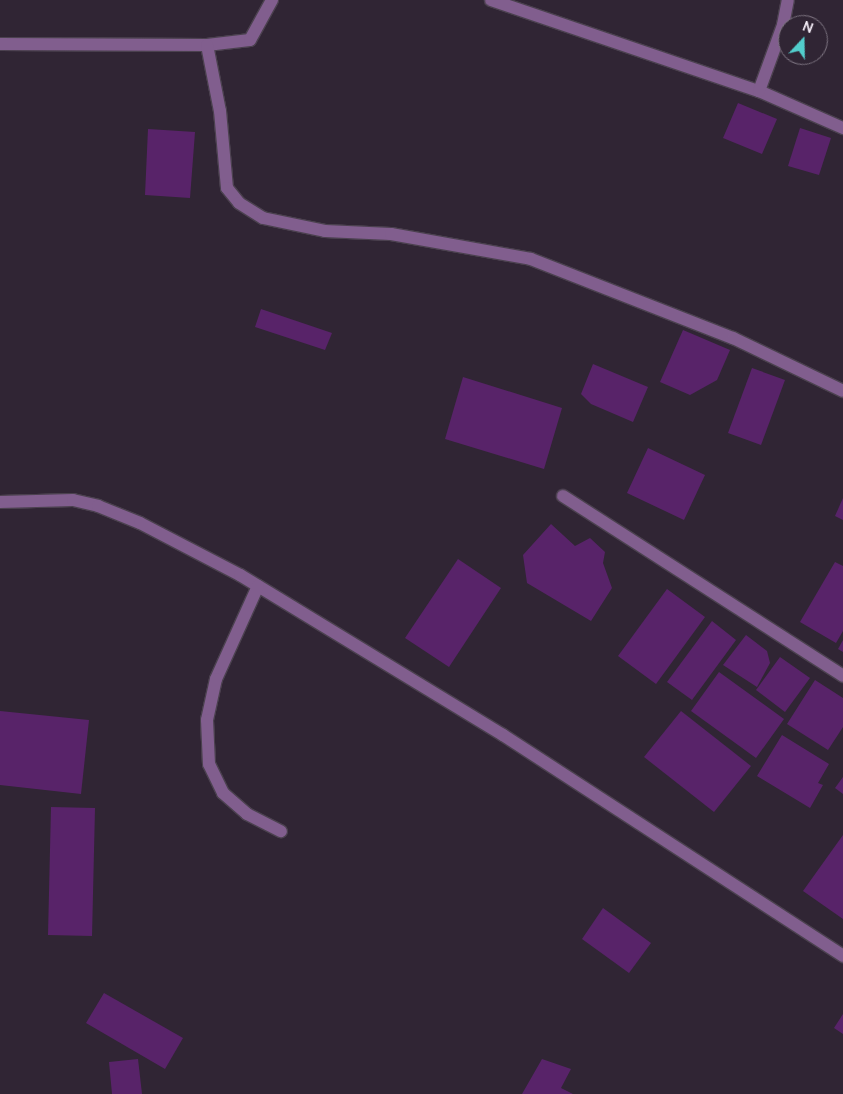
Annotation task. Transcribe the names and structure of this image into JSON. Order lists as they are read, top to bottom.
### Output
{
  "north": "top"
}
